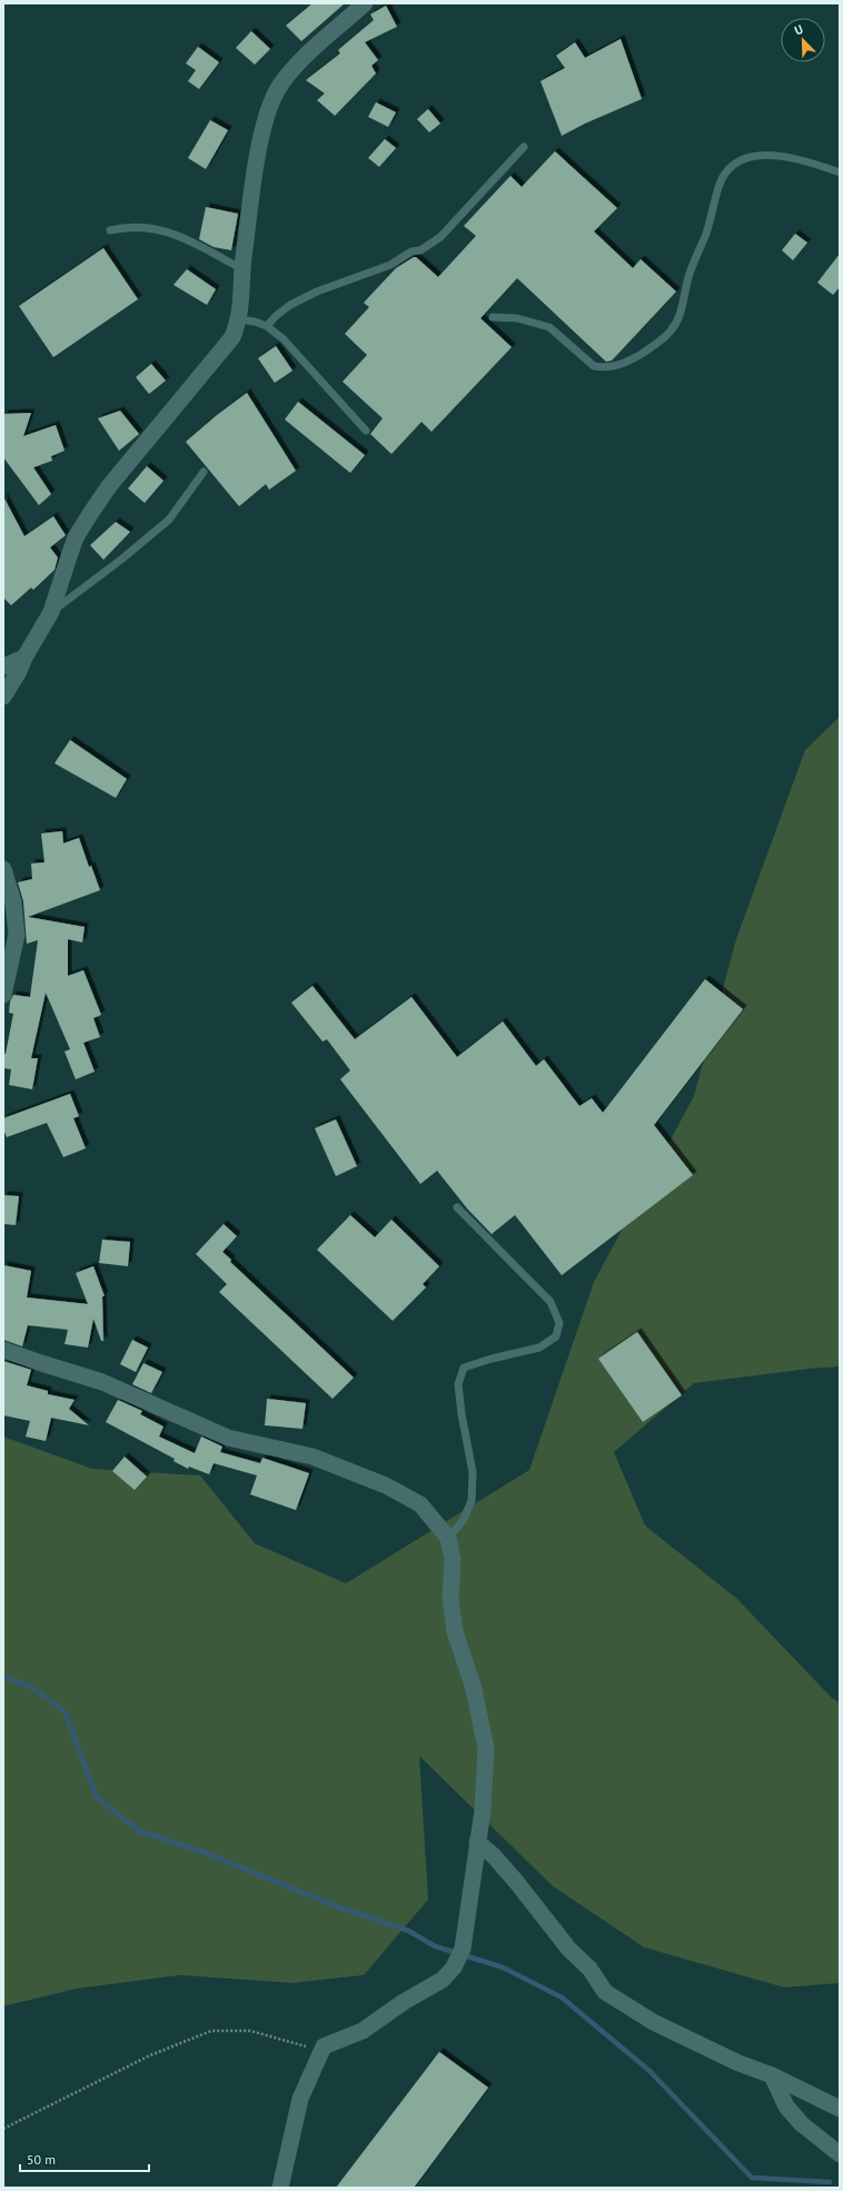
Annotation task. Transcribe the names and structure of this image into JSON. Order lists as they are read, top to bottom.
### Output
{
  "scale_bar": "50 m",
  "north": "top left"
}
